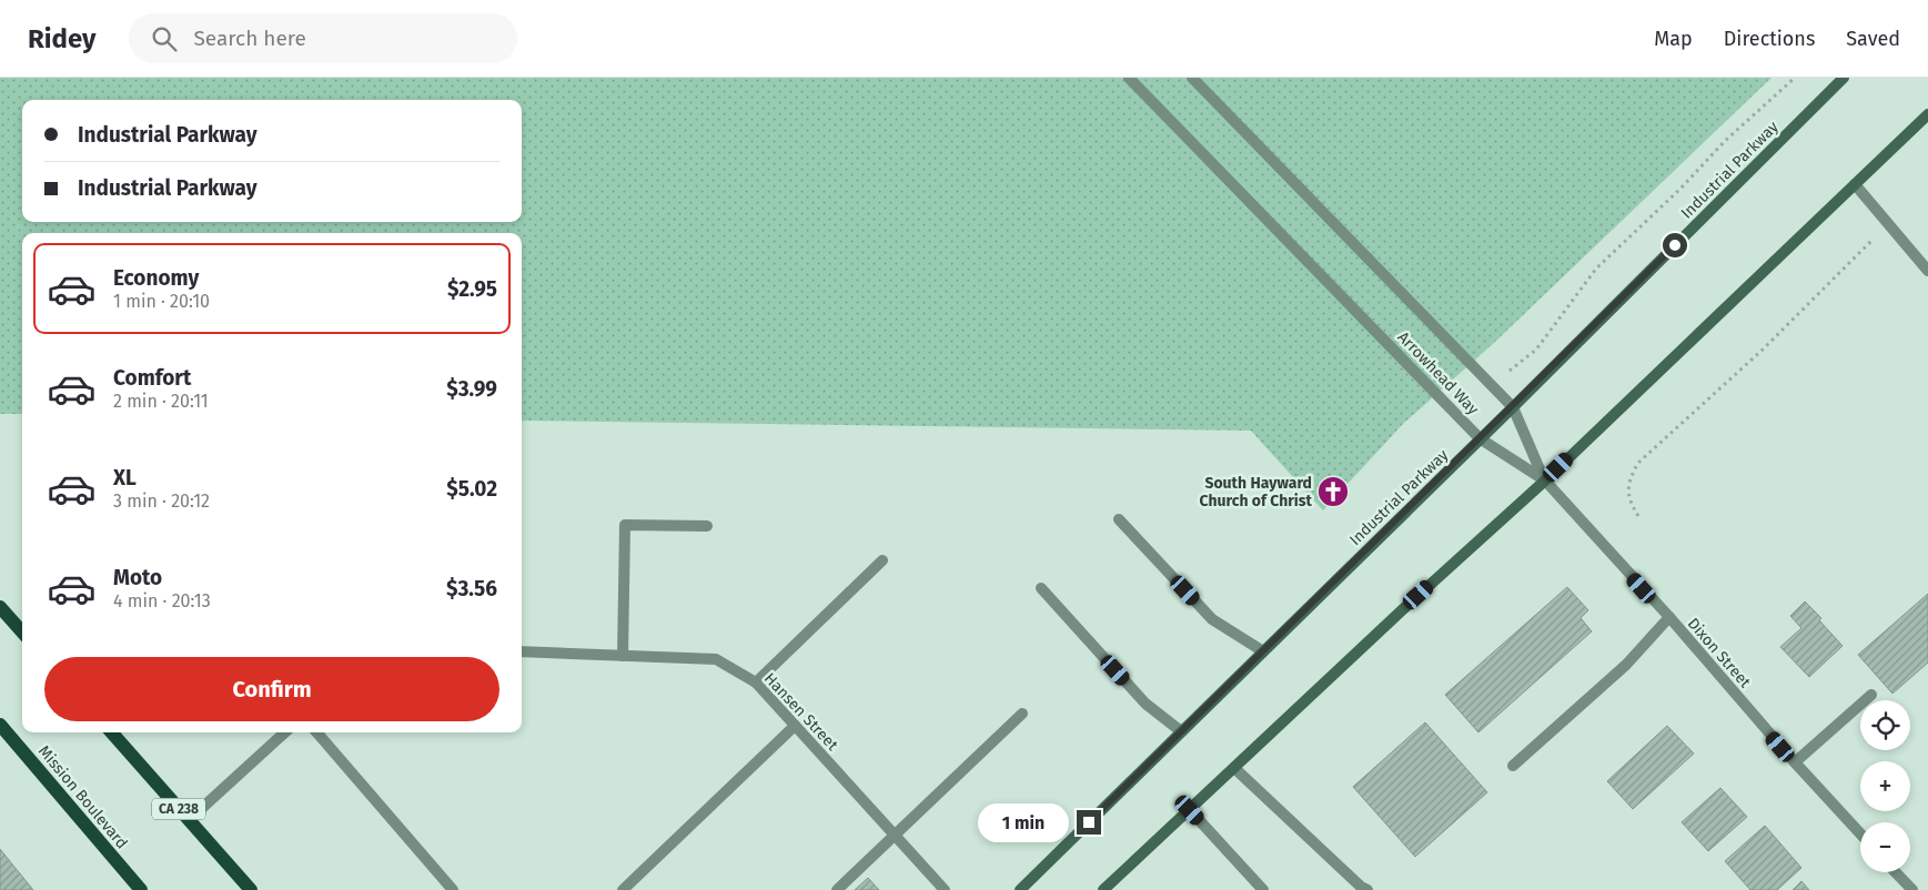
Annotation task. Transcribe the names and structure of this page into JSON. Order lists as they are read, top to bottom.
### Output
{
  "streets": {
    "main road": ["Industrial Parkway", "Mission Boulevard", "CA 238"],
    "street": ["Arrowhead Way", "Dixon Street", "Hansen Street"]
  },
  "crossings": [
    ["Industrial Parkway", "Arrowhead Way"],
    ["Arrowhead Way", "Dixon Street"]
  ],
  "places": {
    "church": ["South Hayward Church of Christ"]
  },
  "page": {
    "header": "Ridey",
    "search": "Search here",
    "nav": ["Map", "Directions", "Saved"],
    "banner": ["Industrial Parkway", "Industrial Parkway"],
    "list": [
      {
        "name": "Economy",
        "note": "1 min · 20:10",
        "value": "$2.95"
      },
      {
        "name": "Comfort",
        "note": "2 min · 20:11",
        "value": "$3.99"
      },
      {
        "name": "XL",
        "note": "3 min · 20:12",
        "value": "$5.02"
      },
      {
        "name": "Moto",
        "note": "4 min · 20:13",
        "value": "$3.56"
      }
    ],
    "buttons": "Confirm",
    "map_buttons": ["+", "−"],
    "bubble": "1 min"
  }
}
